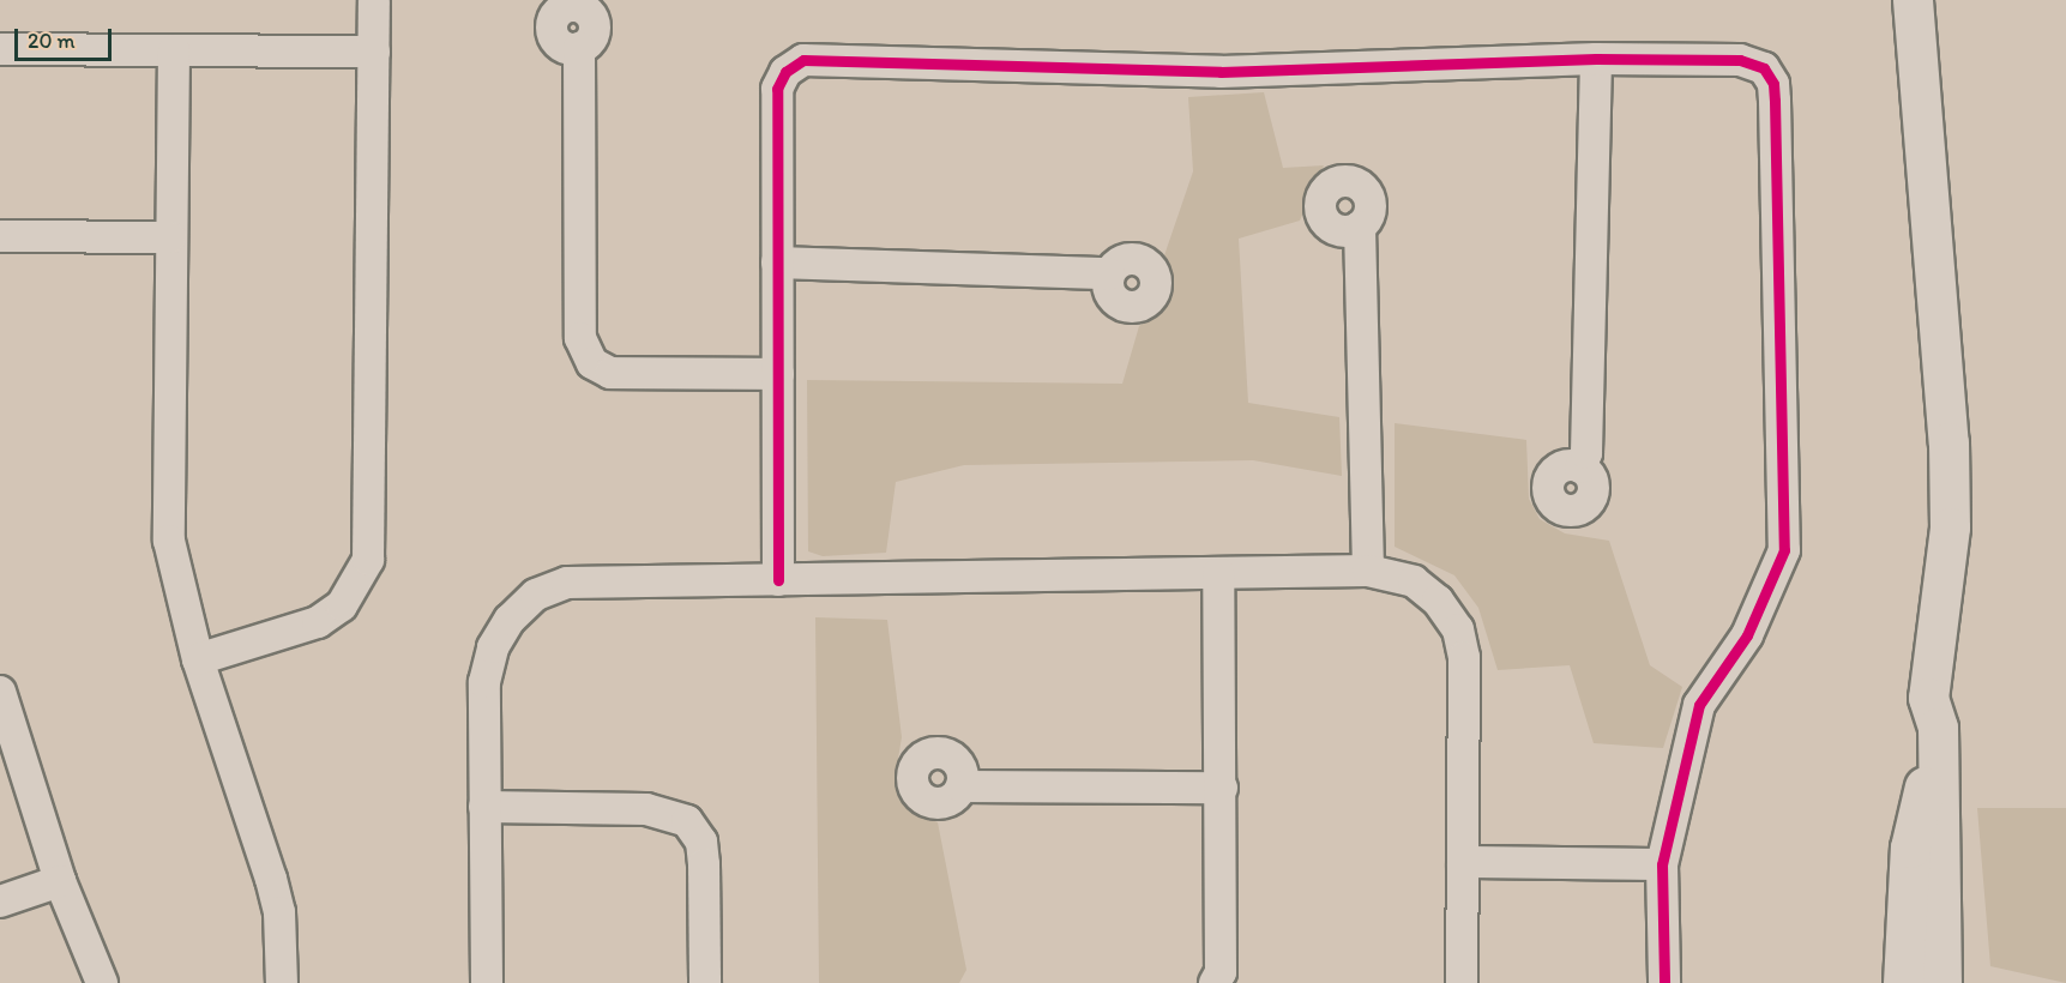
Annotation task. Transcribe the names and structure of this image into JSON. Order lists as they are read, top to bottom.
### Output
{
  "scale_bar": "20 m"
}
